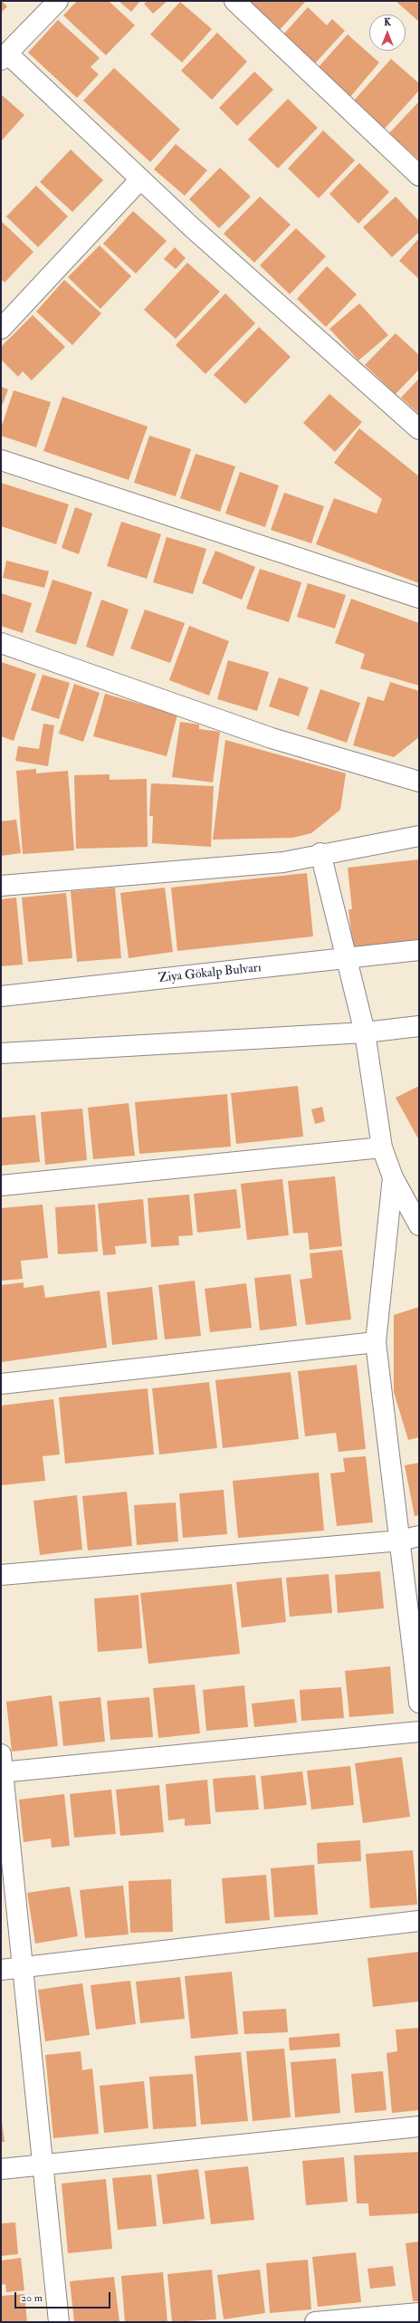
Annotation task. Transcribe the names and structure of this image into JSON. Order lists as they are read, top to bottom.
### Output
{
  "streets": {
    "street": ["Ziya Gökalp Bulvarı"]
  },
  "scale_bar": "20 m",
  "north": "top"
}
